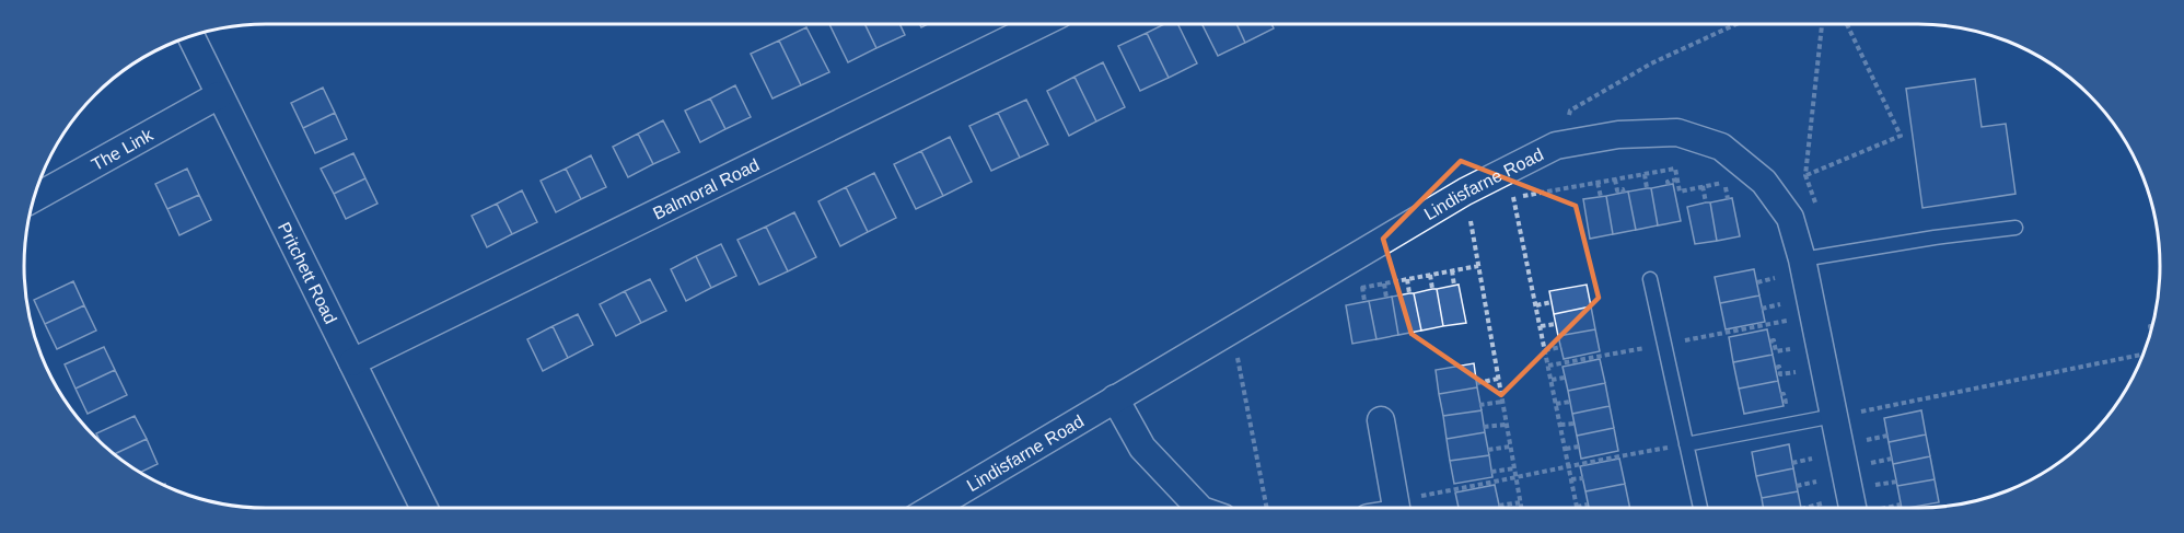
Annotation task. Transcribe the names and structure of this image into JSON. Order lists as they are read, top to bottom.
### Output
{
  "streets": {
    "street": [
      "The Link",
      "Lindisfarne Road",
      "Balmoral Road",
      "Pritchett Road"
    ]
  },
  "crossings": [
    ["The Link", "Pritchett Road"],
    ["Balmoral Road", "Pritchett Road"]
  ]
}
